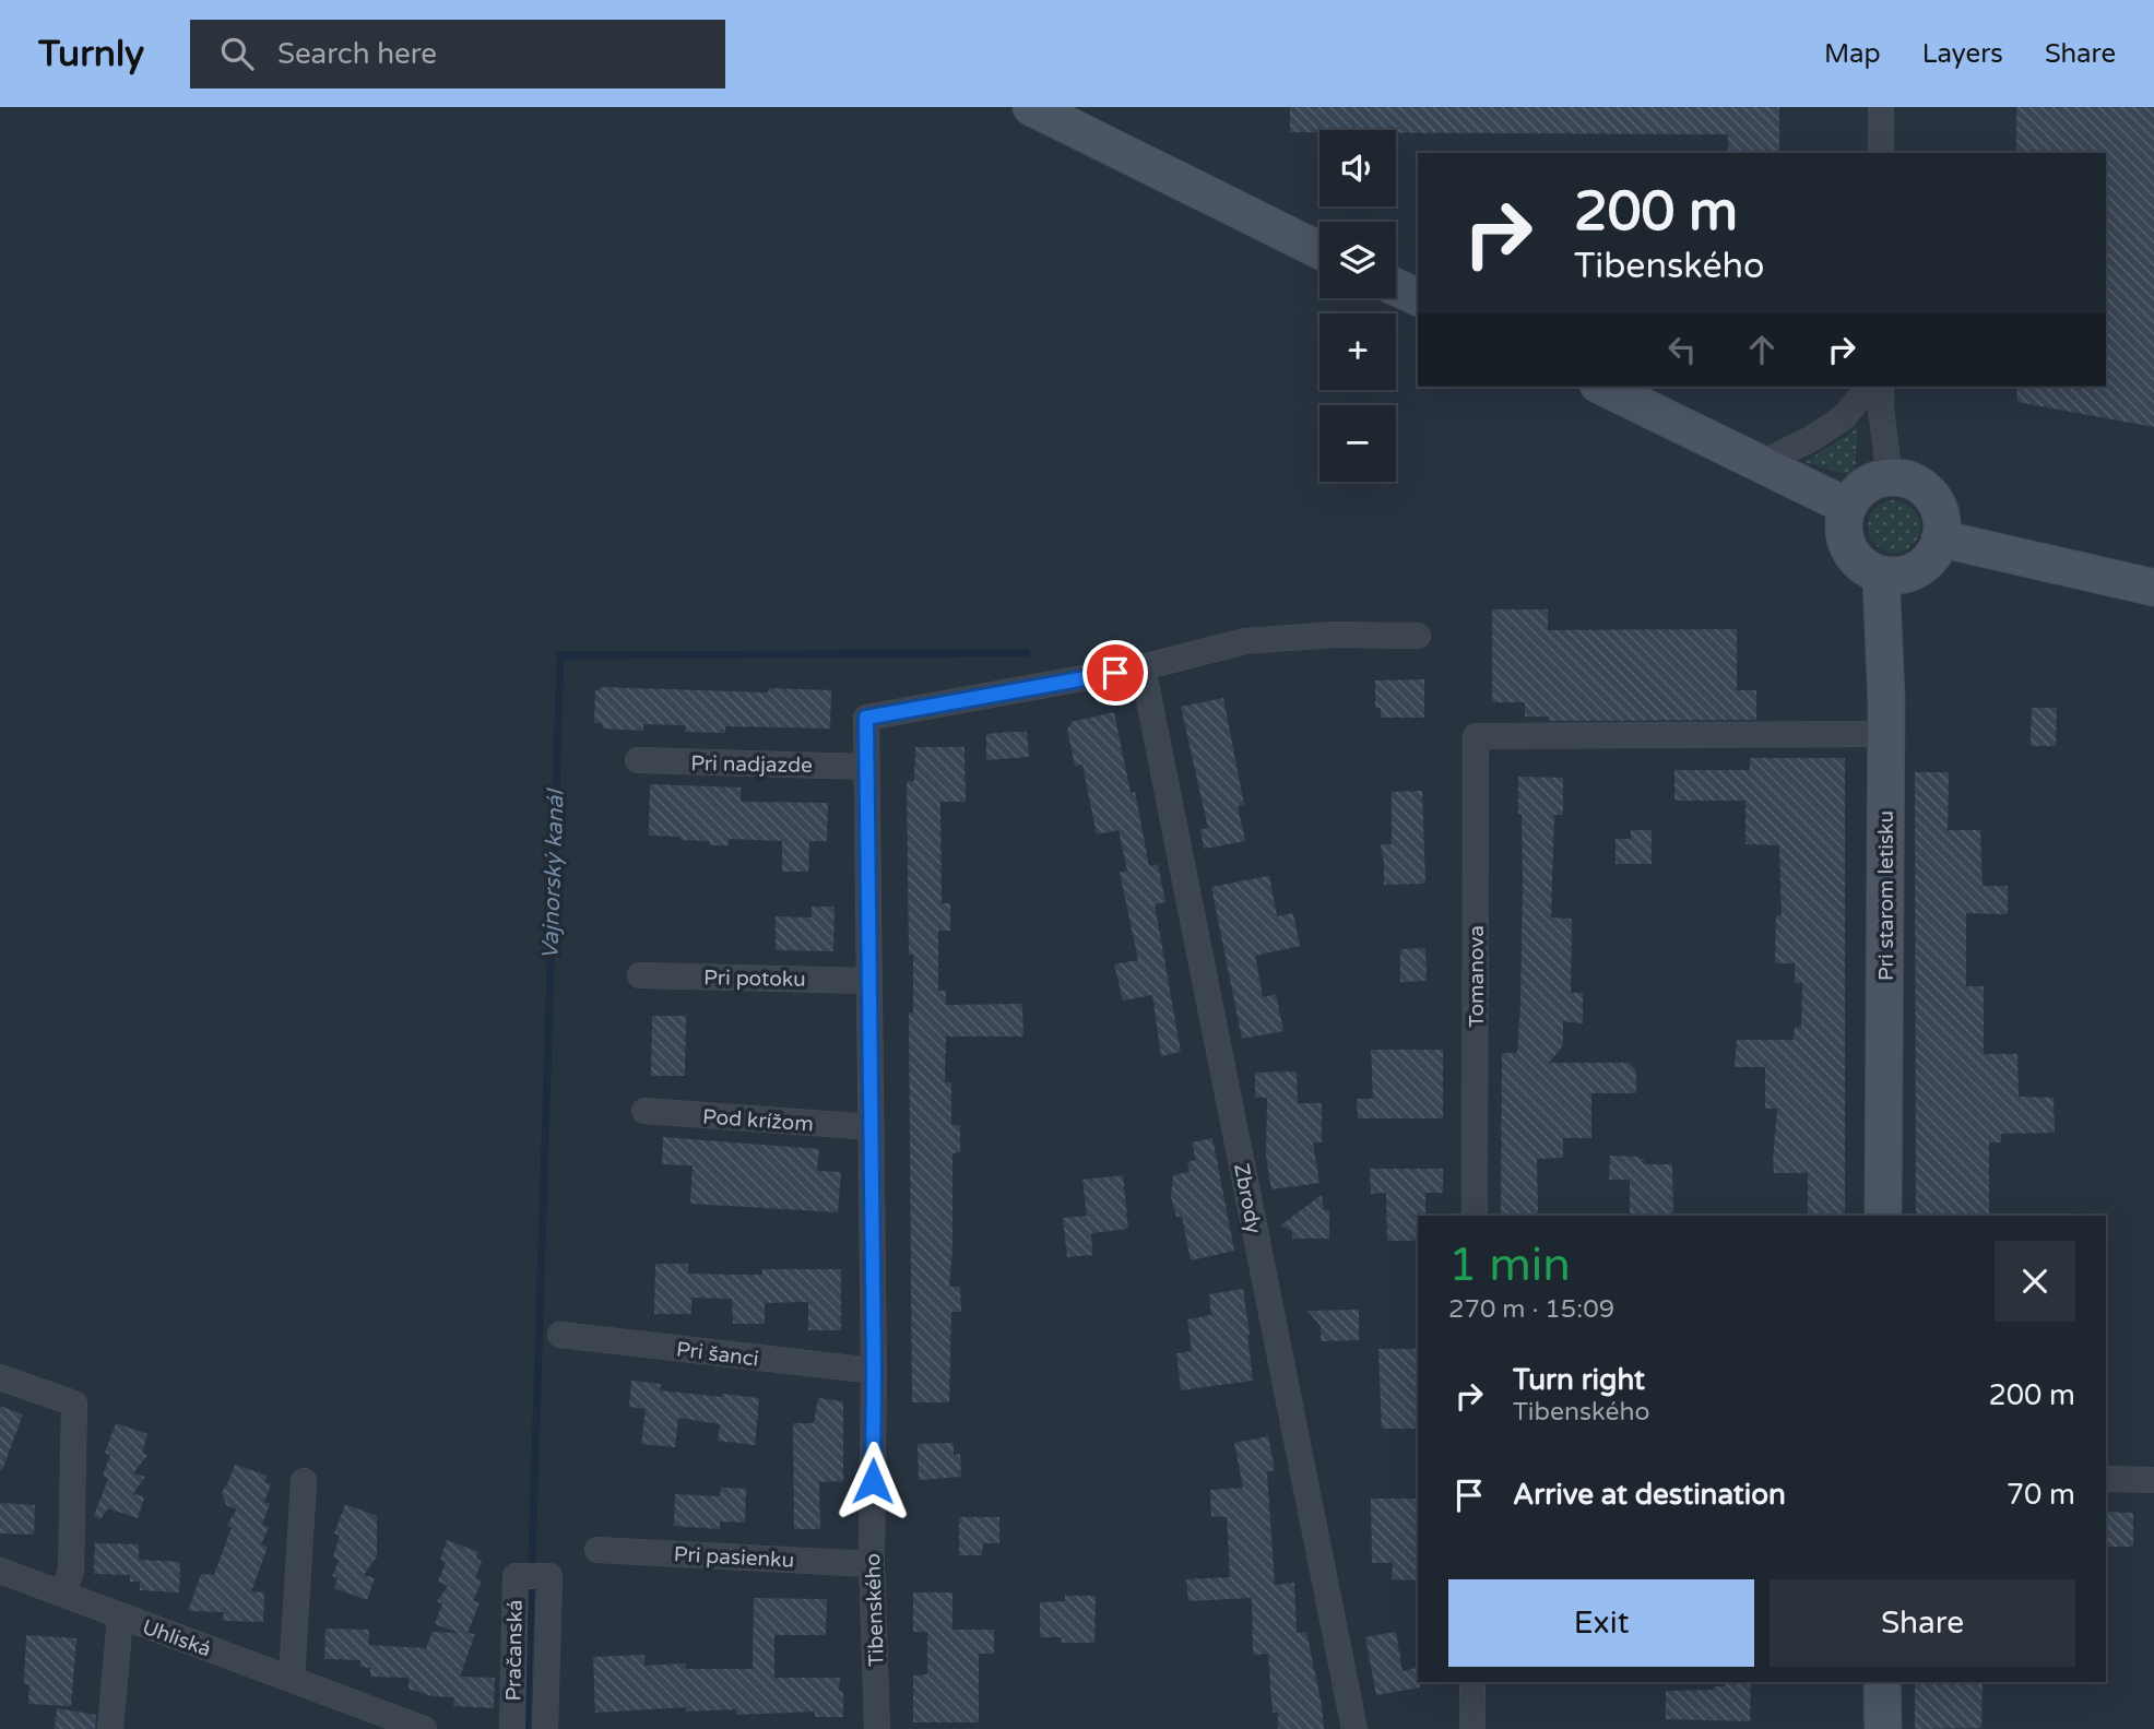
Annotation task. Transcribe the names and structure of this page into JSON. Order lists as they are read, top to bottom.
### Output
{
  "streets": {
    "main road": ["Pri starom letisku"],
    "street": [
      "Pri nadjazde",
      "Tomanova",
      "Pri potoku",
      "Pod krížom",
      "Zbrody",
      "Pri šanci",
      "Pri pasienku",
      "Tibenského",
      "Uhliská",
      "Pračanská"
    ]
  },
  "crossings": [
    ["Pri nadjazde", "Tibenského"],
    ["Pri starom letisku", "Tomanova"],
    ["Pri potoku", "Tibenského"],
    ["Pod krížom", "Tibenského"],
    ["Zbrody", "Tibenského"],
    ["Pri šanci", "Tibenského"],
    ["Pri pasienku", "Tibenského"]
  ],
  "water": ["Vajnorský kanál"],
  "page": {
    "header": "Turnly",
    "search": "Search here",
    "nav": ["Map", "Layers", "Share"],
    "map_buttons": ["+", "−"],
    "turn": ["200 m", "Tibenského"],
    "heading": ["1 min", "270 m · 15:09"],
    "list": [
      {
        "name": "Turn right",
        "note": "Tibenského",
        "value": "200 m"
      },
      {
        "name": "Arrive at destination",
        "value": "70 m"
      }
    ],
    "buttons": ["Exit", "Share"]
  }
}
